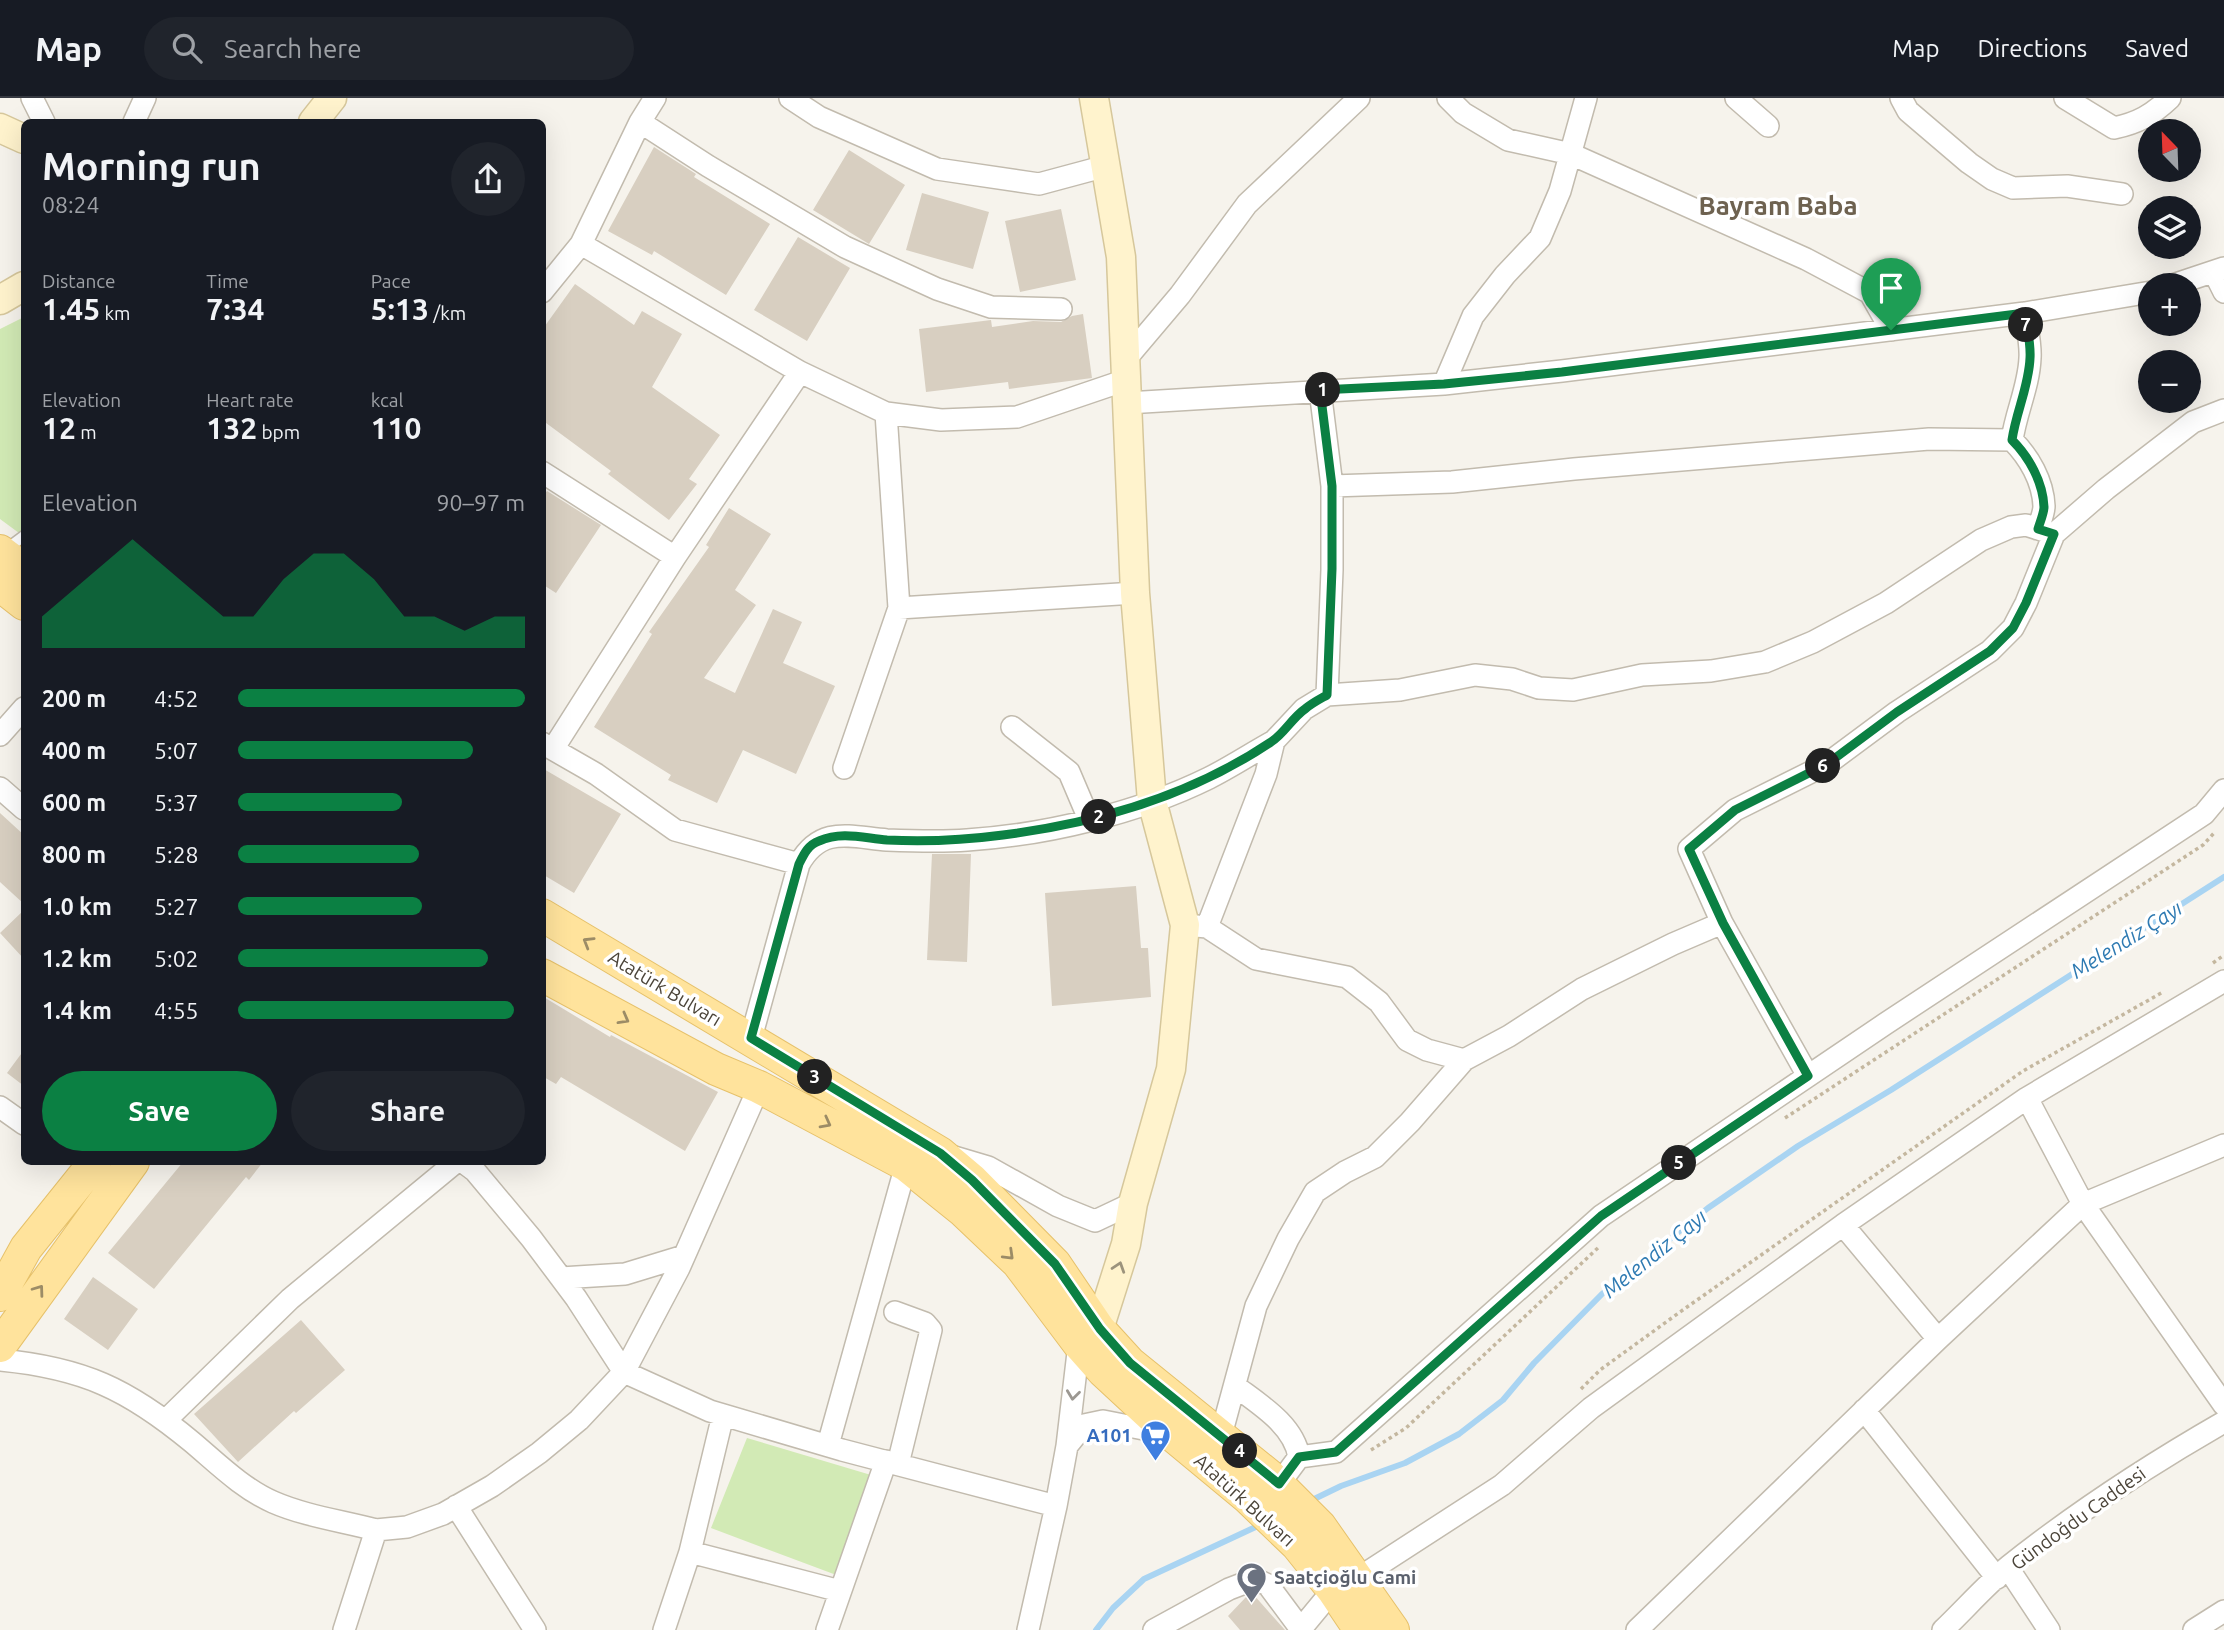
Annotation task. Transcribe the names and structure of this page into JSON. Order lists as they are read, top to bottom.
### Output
{
  "streets": {
    "main road": ["Atatürk Bulvarı"],
    "street": ["Gündoğdu Caddesi"]
  },
  "districts": ["Bayram Baba"],
  "water": ["Melendiz Çayı"],
  "places": {
    "supermarket": ["A101"],
    "mosque": ["Saatçioğlu Cami"]
  },
  "north": "top left",
  "page": {
    "header": "Map",
    "search": "Search here",
    "nav": ["Map", "Directions", "Saved"],
    "map_buttons": ["+", "−"],
    "heading": ["Morning run", "08:24"],
    "stats": [
      ["Distance", "1.45 km"],
      ["Time", "7:34"],
      ["Pace", "5:13 /km"],
      ["Elevation", "12 m"],
      ["Heart rate", "132 bpm"],
      ["kcal", "110"]
    ],
    "pins": [
      "7",
      "1",
      "6",
      "2",
      "3",
      "5",
      "4"
    ],
    "chart": ["Elevation", "90–97 m"],
    "list": [
      {
        "name": "200 m",
        "note": "4:52"
      },
      {
        "name": "400 m",
        "note": "5:07"
      },
      {
        "name": "600 m",
        "note": "5:37"
      },
      {
        "name": "800 m",
        "note": "5:28"
      },
      {
        "name": "1.0 km",
        "note": "5:27"
      },
      {
        "name": "1.2 km",
        "note": "5:02"
      },
      {
        "name": "1.4 km",
        "note": "4:55"
      }
    ],
    "buttons": ["Save", "Share"]
  }
}
